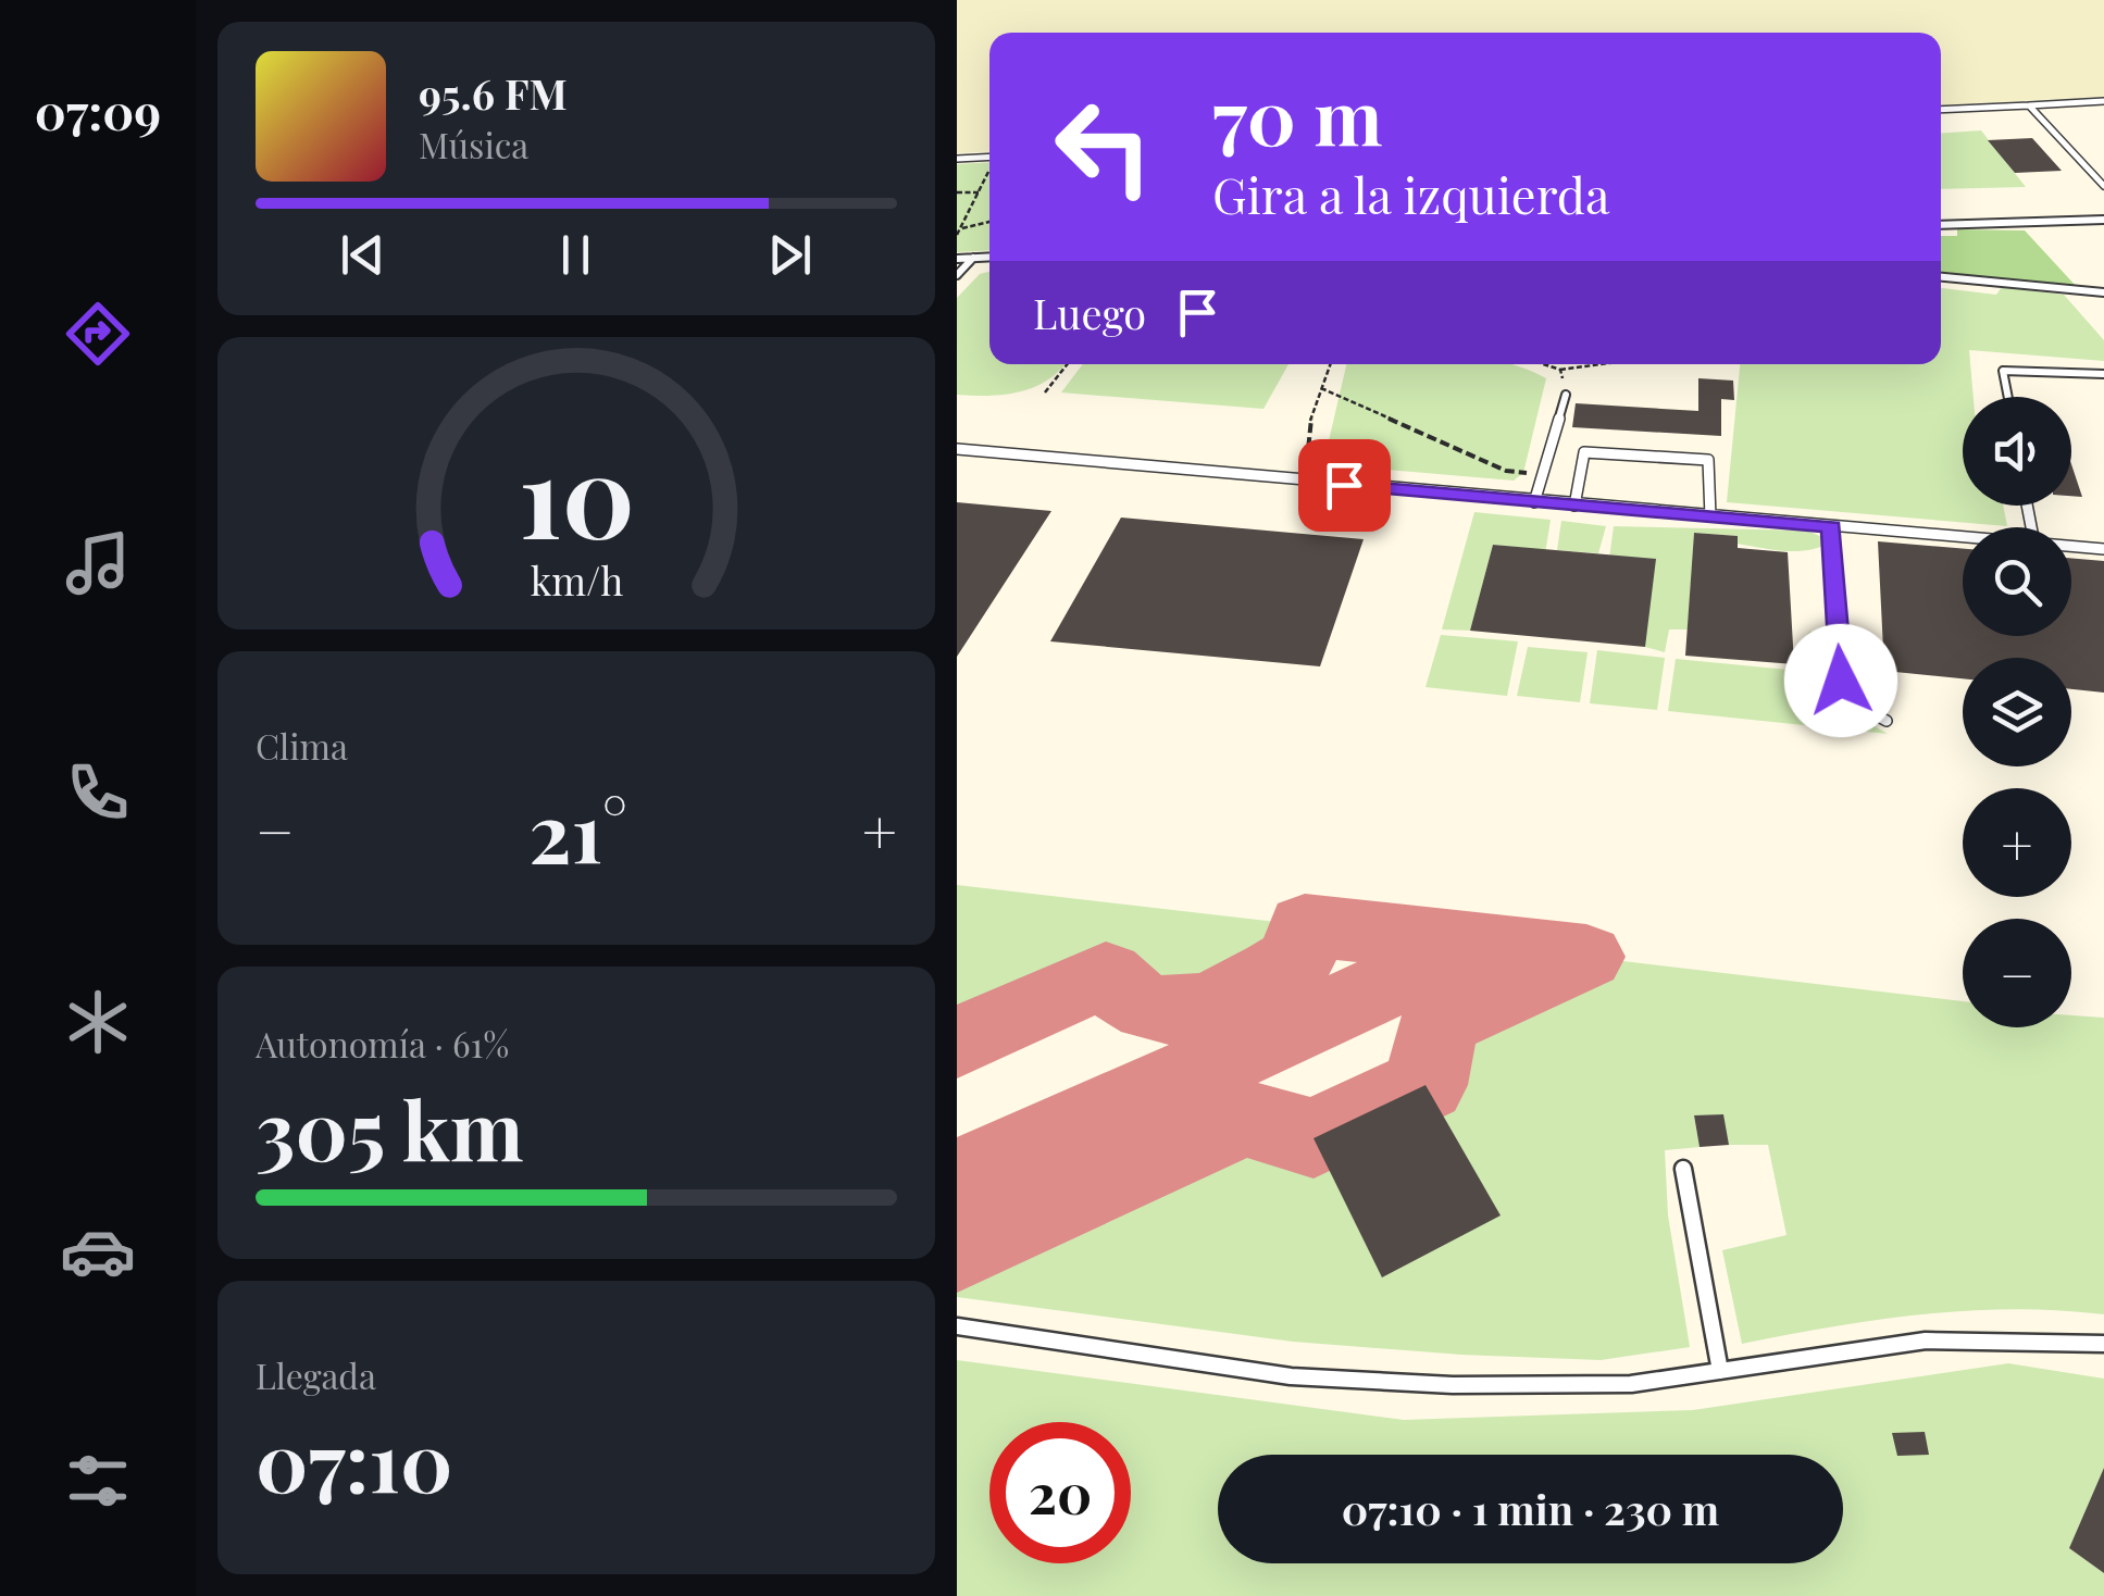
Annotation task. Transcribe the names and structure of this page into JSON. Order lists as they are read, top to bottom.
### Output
{
  "page": {
    "tabs": "07:09",
    "turn": ["70 m", "Gira a la izquierda"],
    "song": ["95.6 FM", "Música"],
    "then": "Luego",
    "map_buttons": ["+", "−"],
    "tile": [
      "Clima",
      ["Autonomía · 61%", "305 km"],
      ["Llegada", "07:10"]
    ],
    "heat": ["−", "21°", "+"],
    "limit": "20",
    "trip": "07:10 · 1 min · 230 m",
    "gauge": ["10", "km/h"]
  }
}
